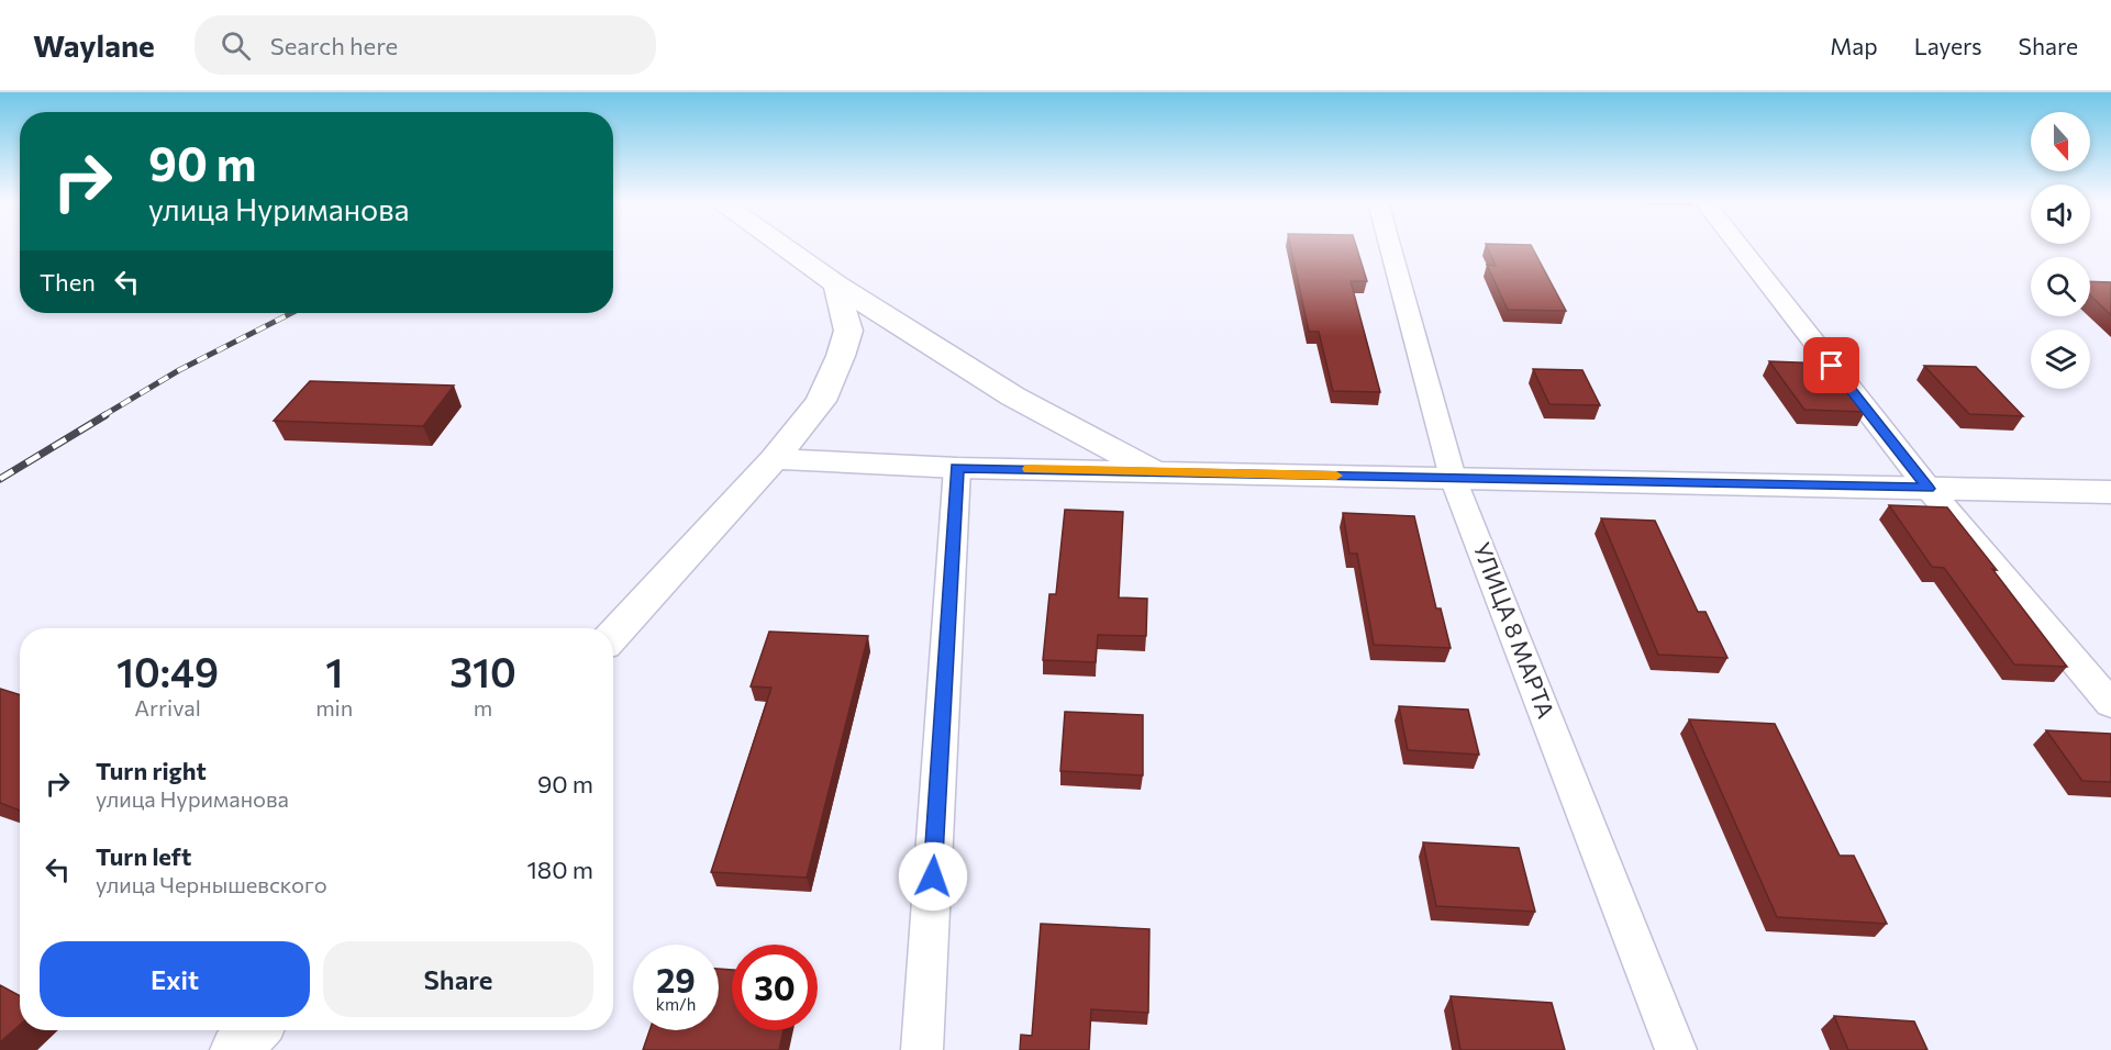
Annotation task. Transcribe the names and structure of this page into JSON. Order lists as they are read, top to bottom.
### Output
{
  "streets": {
    "street": ["УЛИЦА 8 МАРТА"]
  },
  "north": "bottom",
  "page": {
    "header": "Waylane",
    "search": "Search here",
    "nav": ["Map", "Layers", "Share"],
    "turn": ["90 m", "улица Нуриманова"],
    "then": "Then",
    "eta": [
      "10:49",
      "Arrival",
      "1",
      "min",
      "310",
      "m"
    ],
    "list": [
      {
        "name": "Turn right",
        "note": "улица Нуриманова",
        "value": "90 m"
      },
      {
        "name": "Turn left",
        "note": "улица Чернышевского",
        "value": "180 m"
      }
    ],
    "buttons": ["Exit", "Share"],
    "speed": "29 km/h",
    "limit": "30"
  }
}
